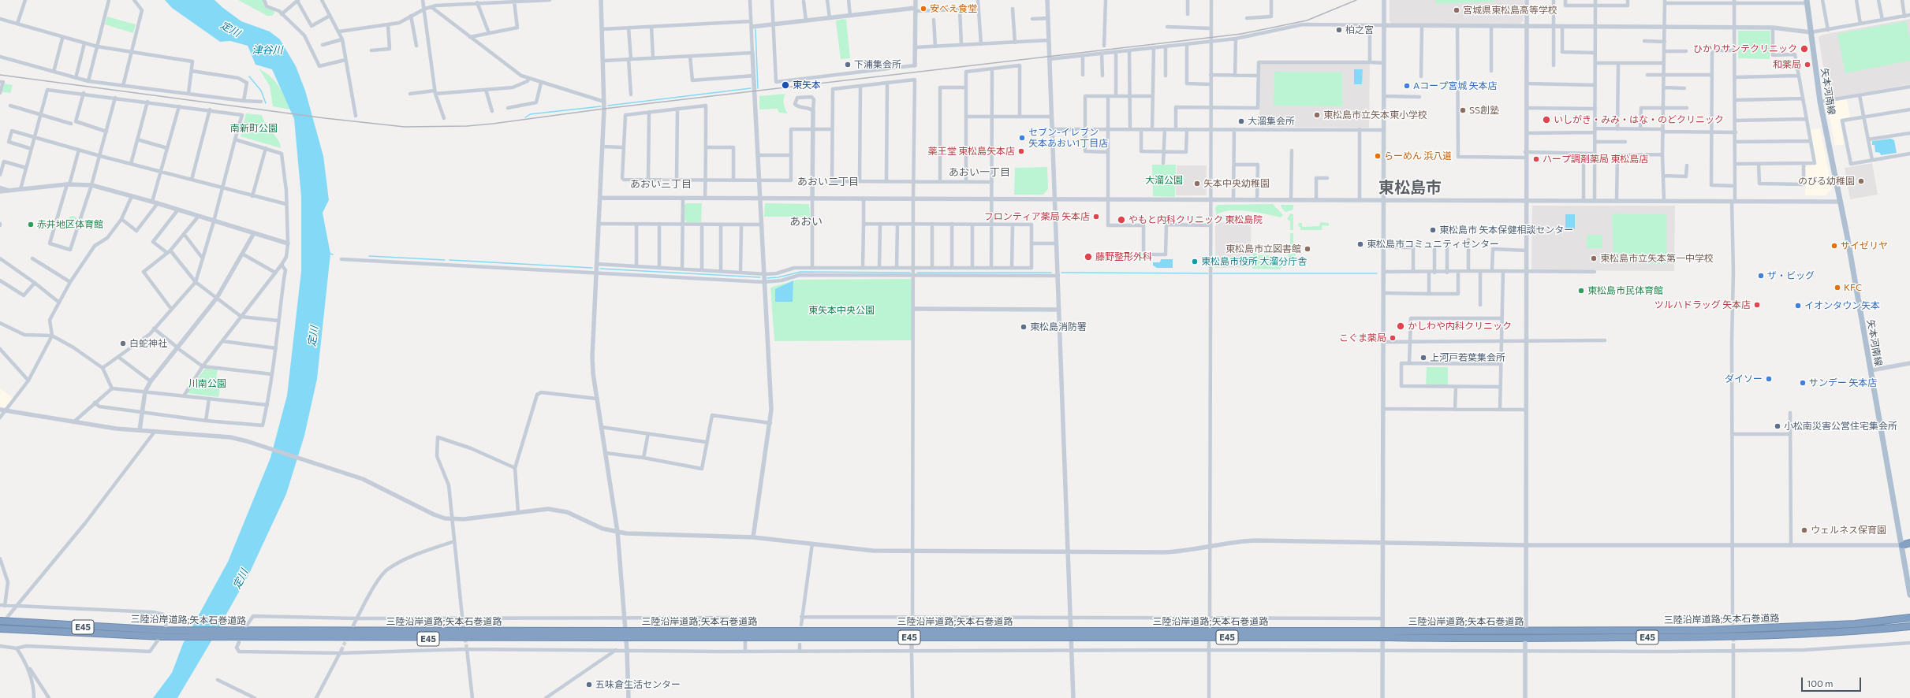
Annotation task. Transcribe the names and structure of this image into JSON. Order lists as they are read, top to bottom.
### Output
{
  "streets": {
    "highway": ["三陸沿岸道路;矢本石巻道路", "E45"],
    "main road": ["矢本河南線"]
  },
  "districts": [
    "あおい一丁目",
    "あおい二丁目",
    "あおい三丁目",
    "東松島市",
    "あおい"
  ],
  "water": ["定川", "津谷川"],
  "parks": [
    "南新町公園",
    "大溜公園",
    "東矢本中央公園",
    "川南公園"
  ],
  "places": [
    "安べえ食堂",
    "宮城県東松島高等学校",
    "柏之宮",
    "ひかりサンテクリニック",
    "下浦集会所",
    "和薬局",
    "東矢本",
    "Aコープ宮城 矢本店",
    "SS創塾",
    "東松島市立矢本東小学校",
    "いしがき・みみ・はな・のどクリニック",
    "大溜集会所",
    "セブン-イレブン 矢本あおい1丁目店",
    "薬王堂 東松島矢本店",
    "らーめん 浜八道",
    "ハープ調剤薬局 東松島店",
    "のびる幼稚園",
    "矢本中央幼稚園",
    "フロンティア薬局 矢本店",
    "やもと内科クリニック 東松島院",
    "赤井地区体育館",
    "東松島市 矢本保健相談センター",
    "東松島市コミュニティセンター",
    "サイゼリヤ",
    "東松島市立図書館",
    "藤野整形外科",
    "東松島市立矢本第一中学校",
    "東松島市役所 大溜分庁舎",
    "ザ・ビッグ",
    "KFC",
    "東松島市民体育館",
    "ツルハドラッグ 矢本店",
    "イオンタウン矢本",
    "かしわや内科クリニック",
    "東松島消防署",
    "こぐま薬局",
    "白蛇神社",
    "上河戸若葉集会所",
    "ダイソー",
    "サンデー 矢本店",
    "小松南災害公営住宅集会所",
    "ウェルネス保育園",
    "五味倉生活センター"
  ],
  "scale_bar": "100 m"
}
